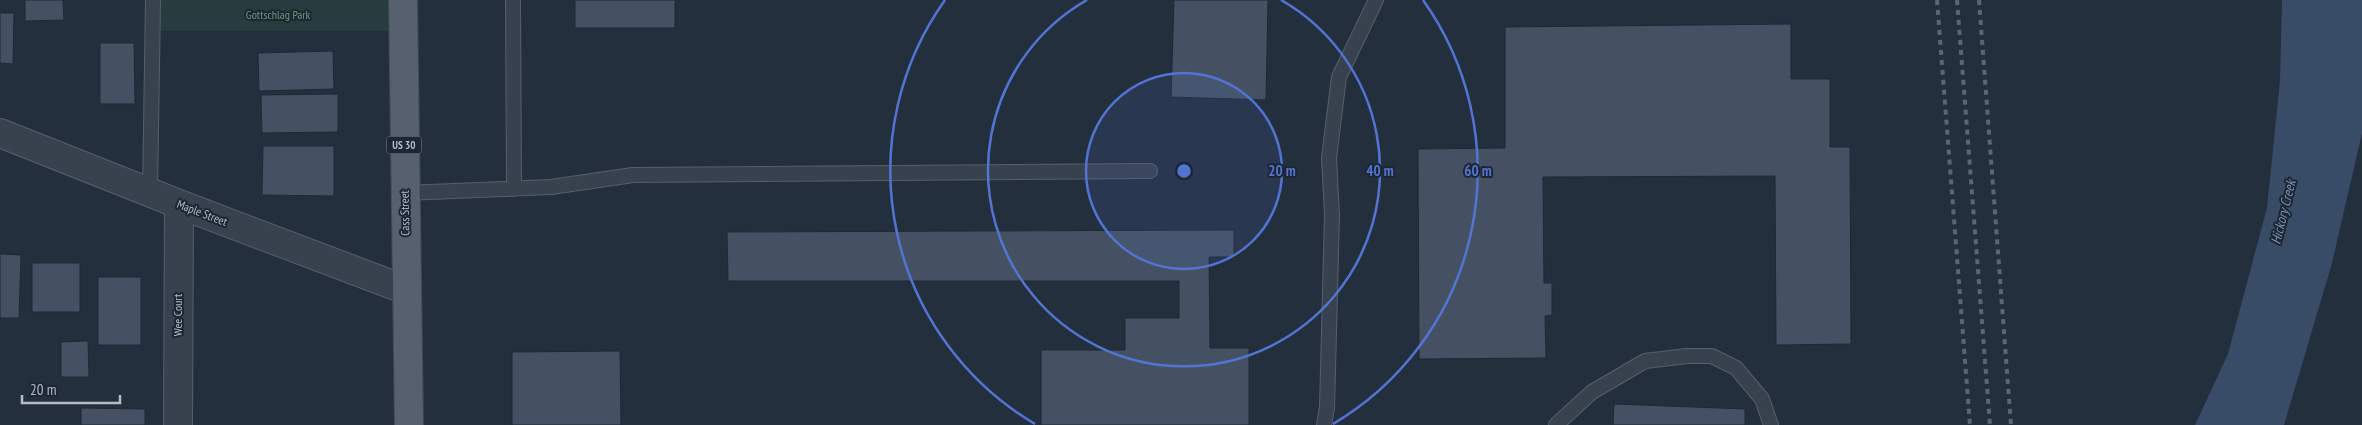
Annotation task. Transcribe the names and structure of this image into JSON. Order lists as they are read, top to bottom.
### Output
{
  "streets": {
    "main road": ["US 30", "Cass Street"],
    "street": ["Maple Street", "Wee Court"]
  },
  "crossings": [
    ["Maple Street", "Cass Street"],
    ["Maple Street", "Wee Court"]
  ],
  "water": ["Hickory Creek"],
  "parks": ["Gottschlag Park"],
  "scale_bar": "20 m",
  "rings": ["20 m", "40 m", "60 m"]
}
